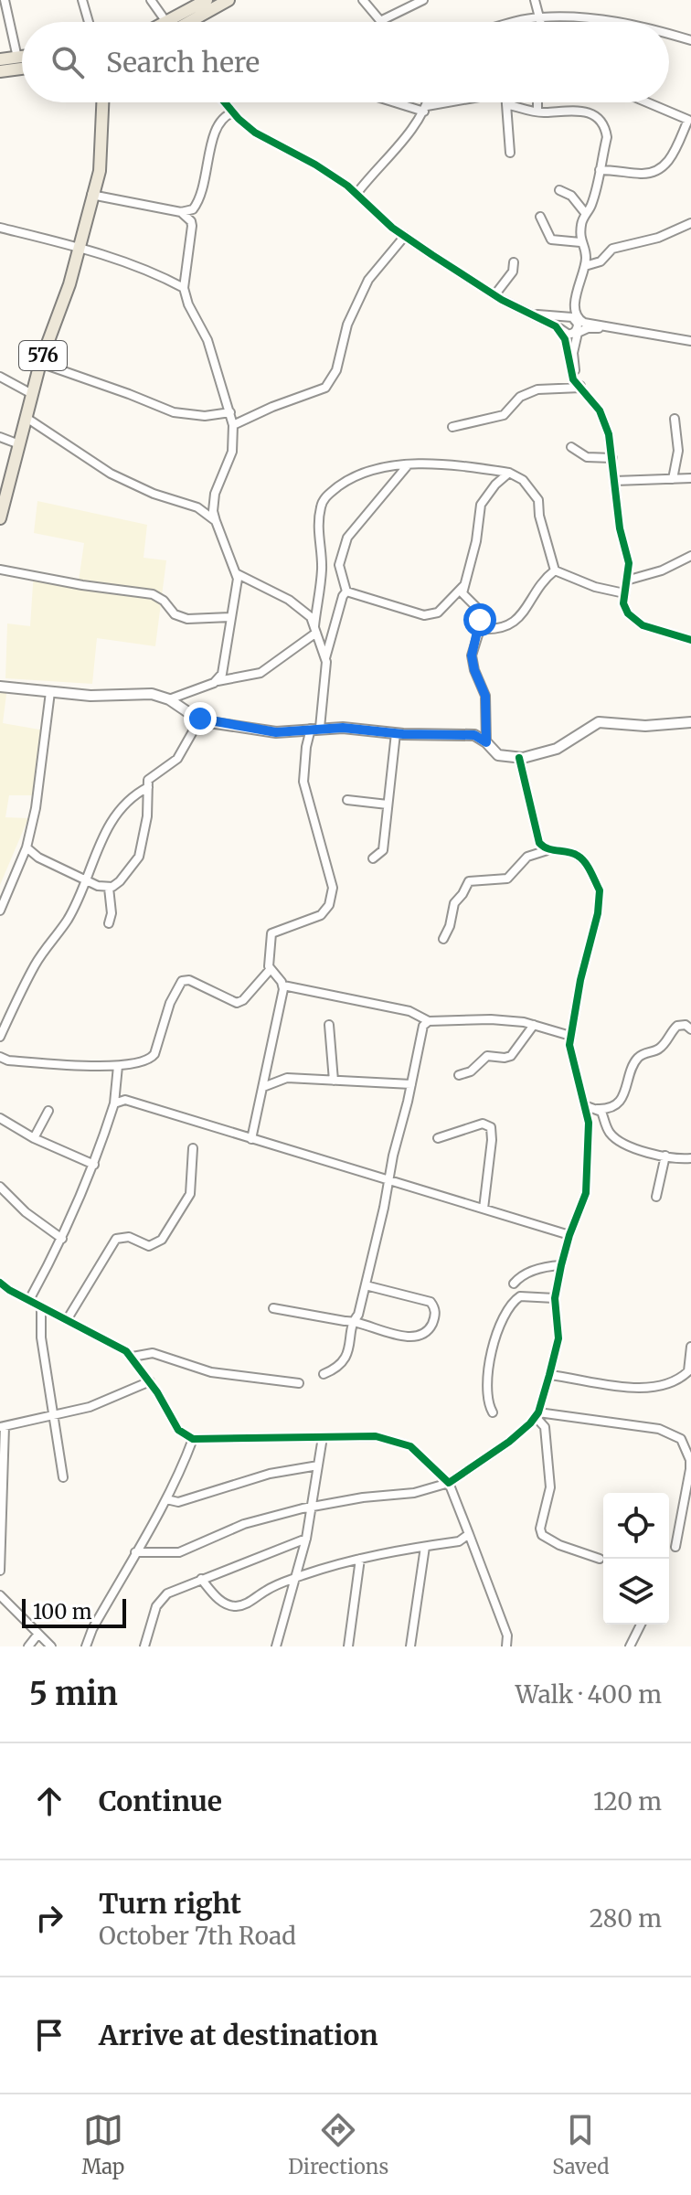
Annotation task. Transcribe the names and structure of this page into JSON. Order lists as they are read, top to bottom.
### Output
{
  "streets": {
    "main road": ["576"]
  },
  "scale_bar": "100 m",
  "page": {
    "search": "Search here",
    "scale": "100 m",
    "heading": ["5 min", "Walk · 400 m"],
    "list": [
      ["Continue", "120 m"],
      ["Turn right", "October 7th Road", "280 m"],
      "Arrive at destination"
    ],
    "nav": ["Map", "Directions", "Saved"]
  }
}
